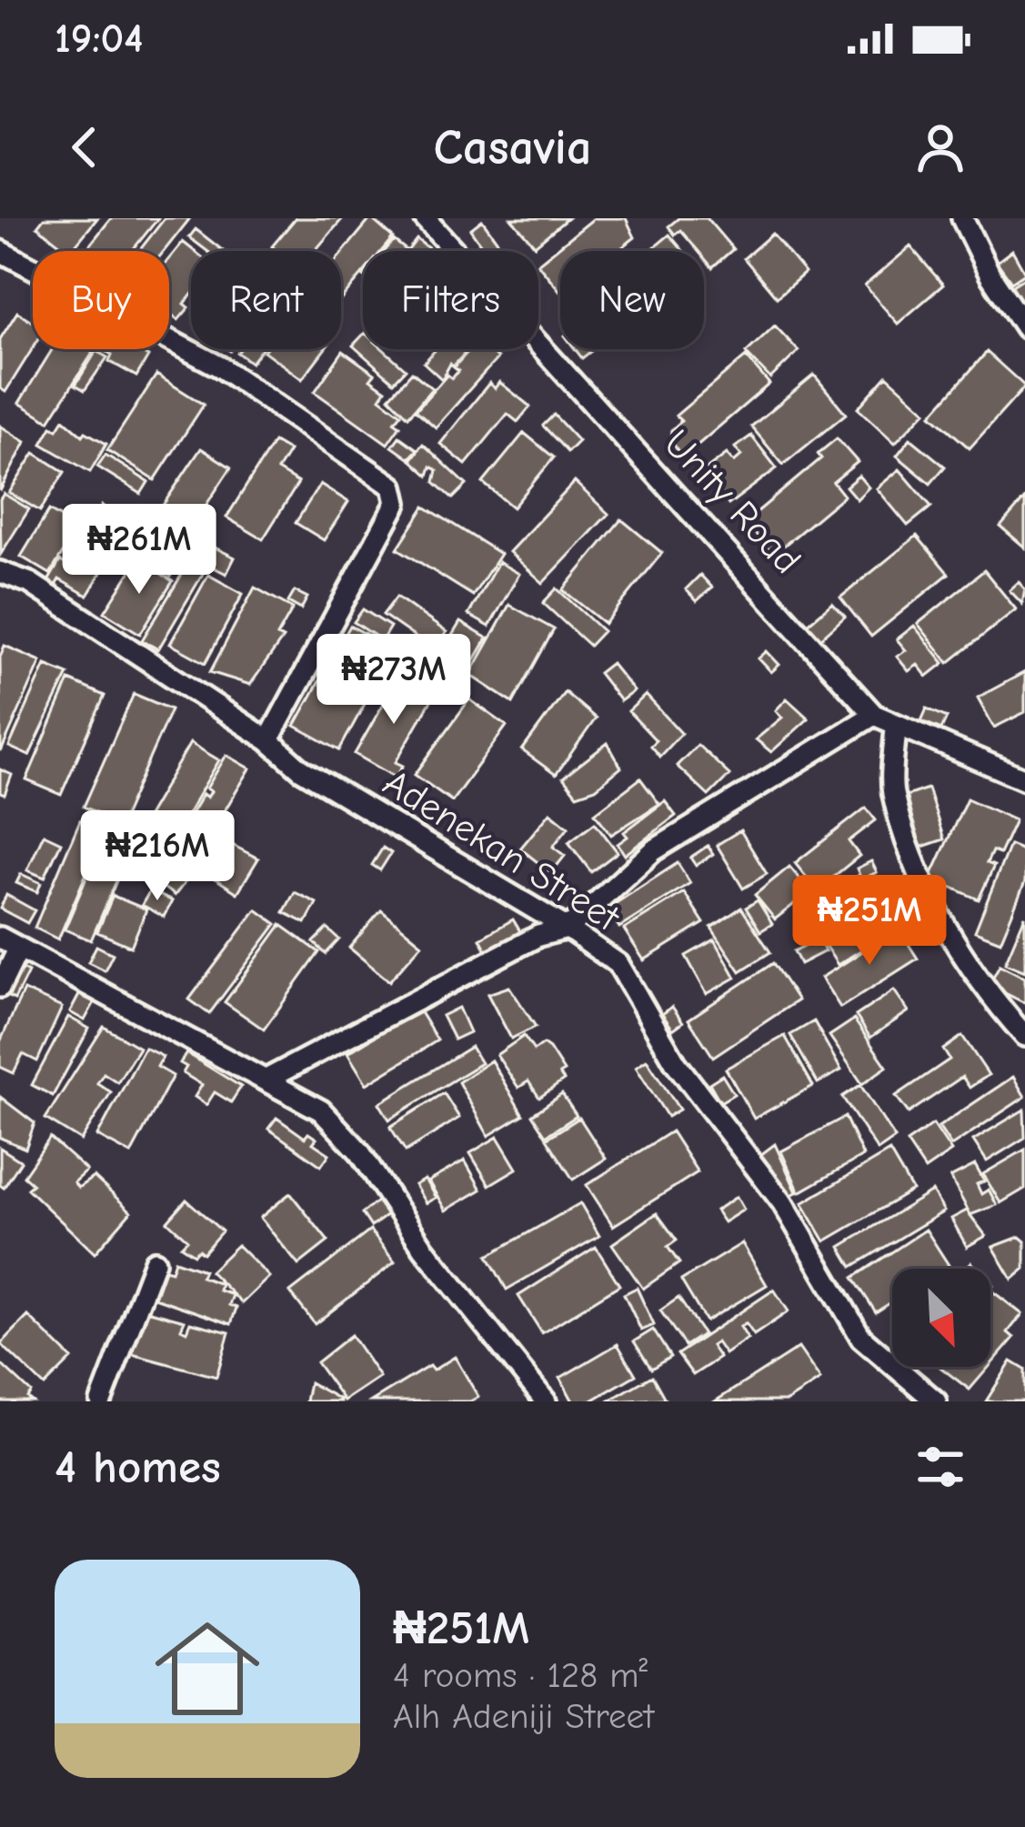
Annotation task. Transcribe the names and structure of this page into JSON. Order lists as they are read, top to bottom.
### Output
{
  "streets": {
    "street": ["Unity Road", "Adenekan Street"]
  },
  "north": "bottom right",
  "page": {
    "status": "19:04",
    "header": "Casavia",
    "chip": [
      "Buy",
      "Rent",
      "Filters",
      "New"
    ],
    "price": [
      "₦261M",
      "₦273M",
      "₦216M",
      "₦251M"
    ],
    "heading": "4 homes",
    "list": [
      {
        "name": "₦251M",
        "note": "4 rooms · 128 m² · Alh Adeniji Street"
      }
    ]
  }
}
